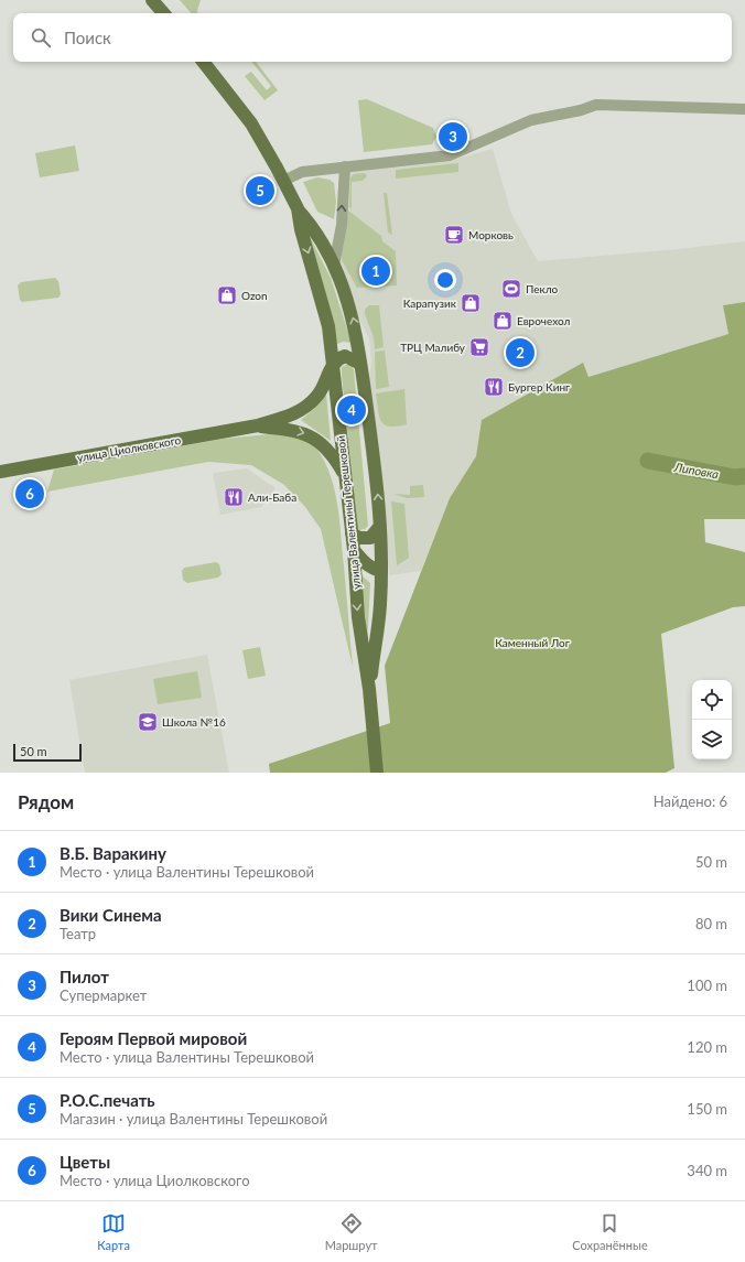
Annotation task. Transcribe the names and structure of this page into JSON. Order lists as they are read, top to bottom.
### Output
{
  "streets": {
    "main road": ["улица Циолковского", "улица Валентины Терешковой"]
  },
  "water": ["Липовка"],
  "parks": ["Каменный Лог"],
  "places": {
    "cafe": ["Морковь"],
    "sports": ["Пекло"],
    "shop": ["Ozon", "Карапузик", "Еврочехол"],
    "supermarket": ["ТРЦ Малибу"],
    "restaurant": ["Бургер Кинг", "Али-Баба"],
    "school or university": ["Школа №16"]
  },
  "scale_bar": "50 m",
  "page": {
    "search": "Поиск",
    "pins": [
      "3",
      "5",
      "1",
      "2",
      "4",
      "6"
    ],
    "scale": "50 m",
    "heading": ["Рядом", "Найдено: 6"],
    "list": [
      {
        "mark": "1",
        "name": "В.Б. Варакину",
        "note": "Место · улица Валентины Терешковой",
        "value": "50 m"
      },
      {
        "mark": "2",
        "name": "Вики Синема",
        "note": "Театр",
        "value": "80 m"
      },
      {
        "mark": "3",
        "name": "Пилот",
        "note": "Супермаркет",
        "value": "100 m"
      },
      {
        "mark": "4",
        "name": "Героям Первой мировой",
        "note": "Место · улица Валентины Терешковой",
        "value": "120 m"
      },
      {
        "mark": "5",
        "name": "Р.О.С.печать",
        "note": "Магазин · улица Валентины Терешковой",
        "value": "150 m"
      },
      {
        "mark": "6",
        "name": "Цветы",
        "note": "Место · улица Циолковского",
        "value": "340 m"
      }
    ],
    "nav": ["Карта", "Маршрут", "Сохранённые"]
  }
}
